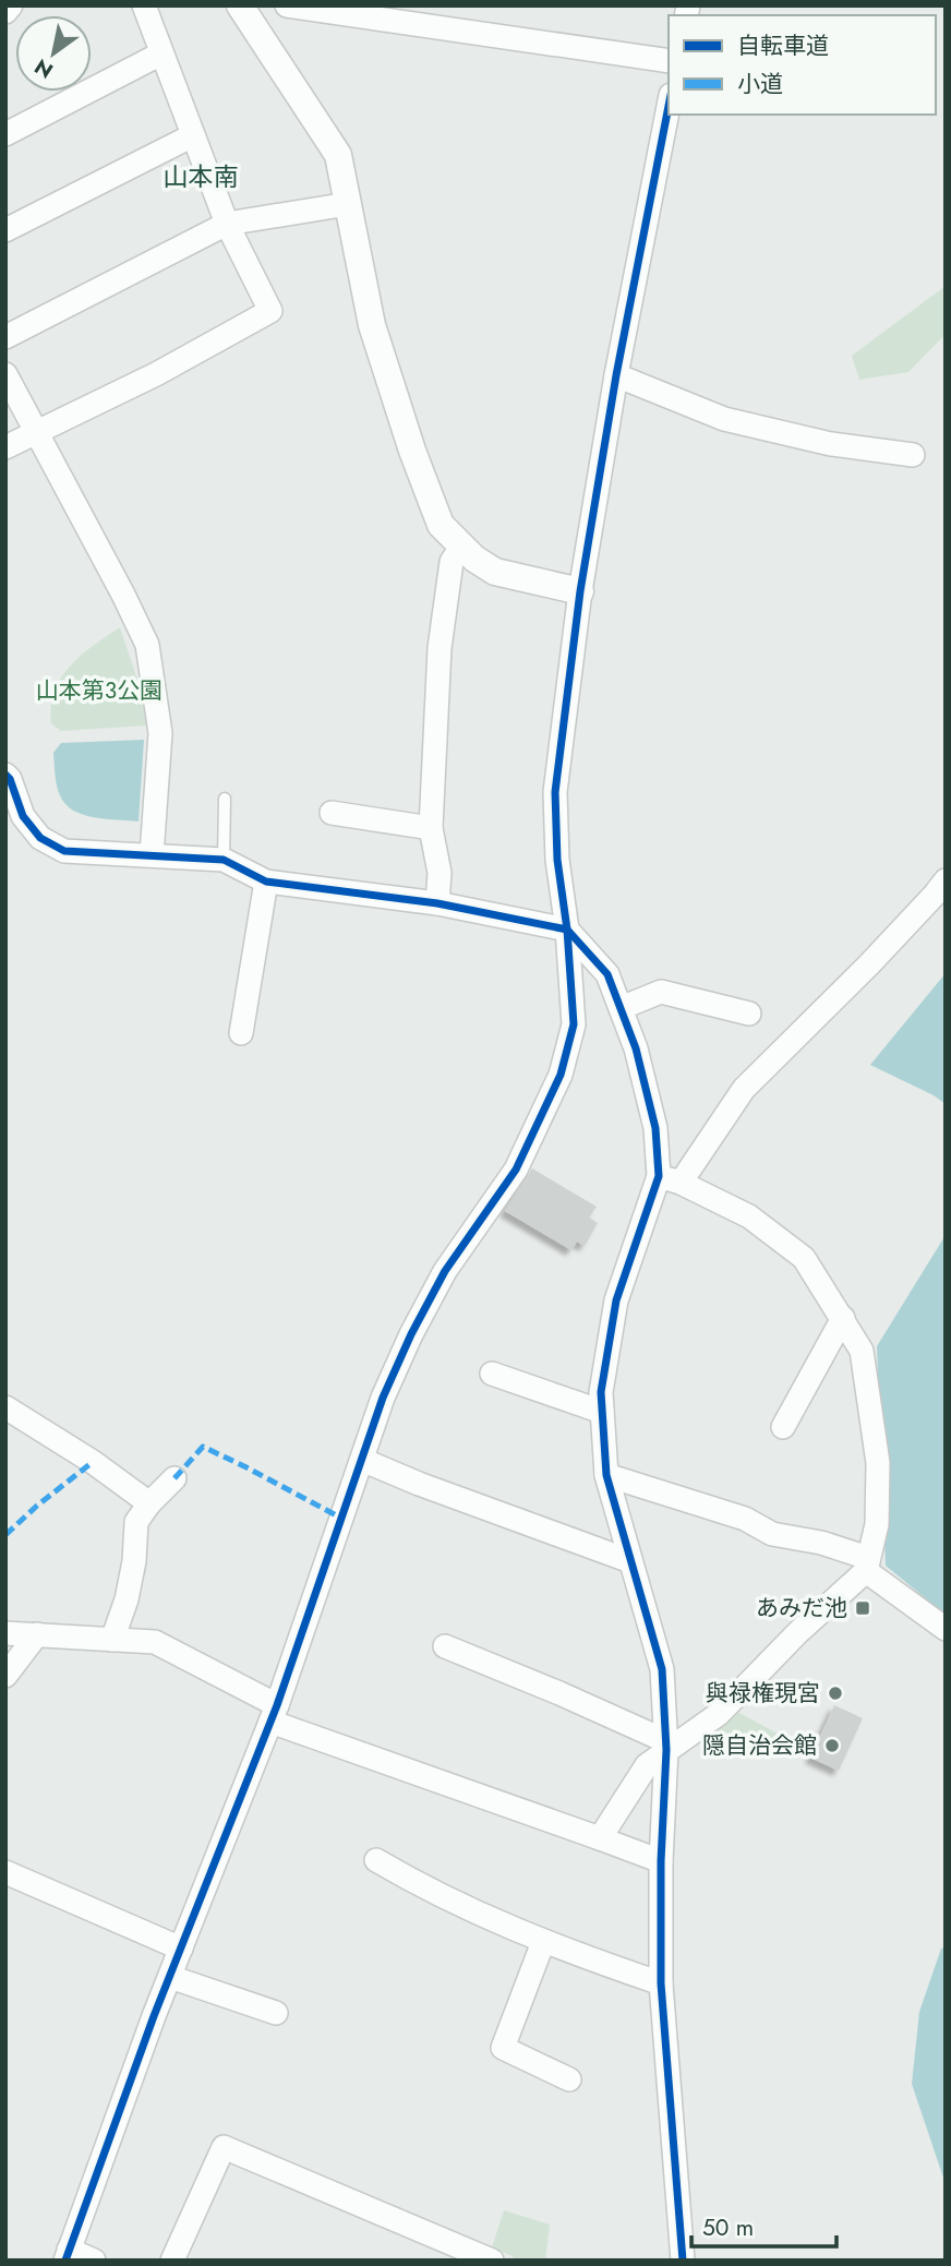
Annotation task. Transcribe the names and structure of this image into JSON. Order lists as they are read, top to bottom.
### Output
{
  "districts": ["山本南"],
  "parks": ["山本第3公園"],
  "places": {
    "transit": ["あみだ池"],
    "other": ["與禄権現宮", "隠自治会館"]
  },
  "legend": ["自転車道", "小道"],
  "scale_bar": "50 m",
  "north": "bottom left"
}
